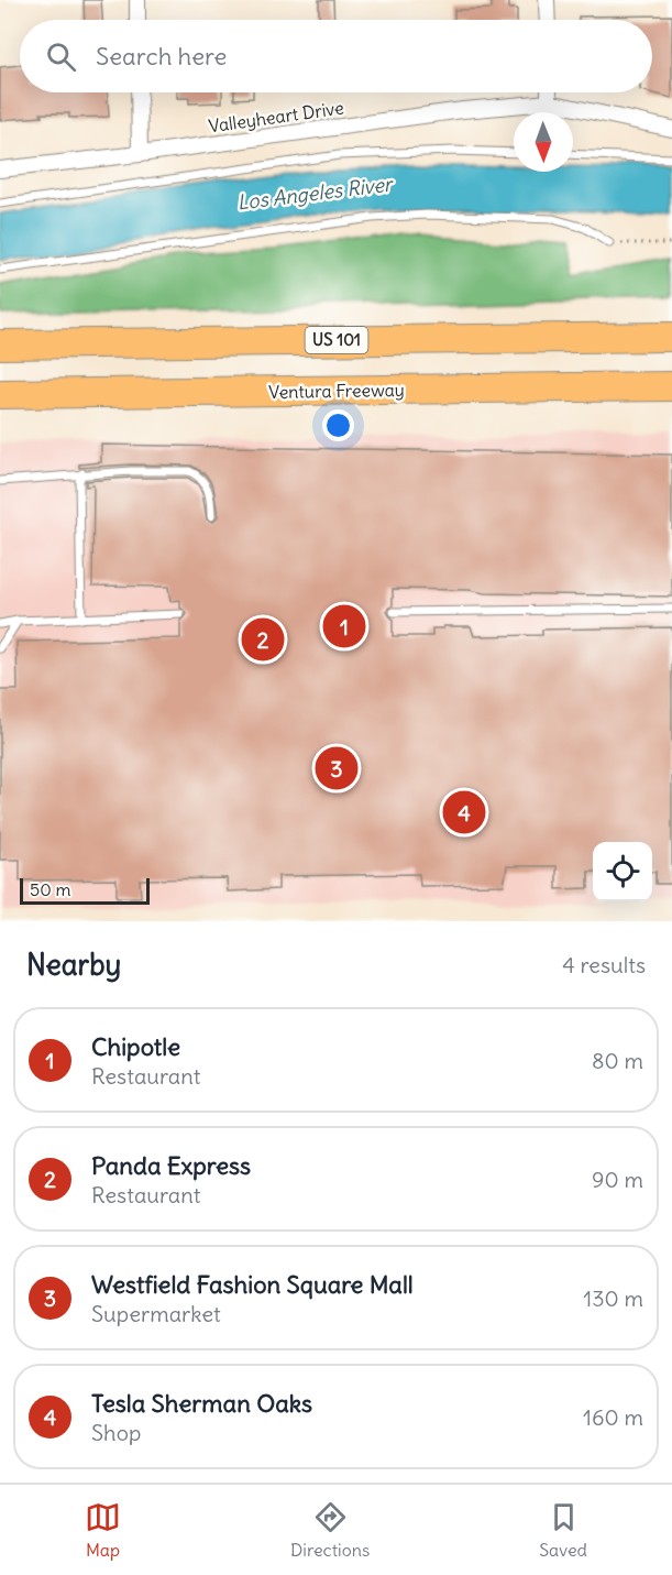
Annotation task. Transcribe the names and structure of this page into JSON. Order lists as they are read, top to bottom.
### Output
{
  "streets": {
    "highway": ["US 101", "Ventura Freeway"],
    "street": ["Valleyheart Drive"]
  },
  "water": ["Los Angeles River"],
  "scale_bar": "50 m",
  "north": "bottom",
  "page": {
    "search": "Search here",
    "pins": [
      "1",
      "2",
      "3",
      "4"
    ],
    "scale": "50 m",
    "heading": ["Nearby", "4 results"],
    "list": [
      {
        "mark": "1",
        "name": "Chipotle",
        "note": "Restaurant",
        "value": "80 m"
      },
      {
        "mark": "2",
        "name": "Panda Express",
        "note": "Restaurant",
        "value": "90 m"
      },
      {
        "mark": "3",
        "name": "Westfield Fashion Square Mall",
        "note": "Supermarket",
        "value": "130 m"
      },
      {
        "mark": "4",
        "name": "Tesla Sherman Oaks",
        "note": "Shop",
        "value": "160 m"
      }
    ],
    "nav": ["Map", "Directions", "Saved"]
  }
}
